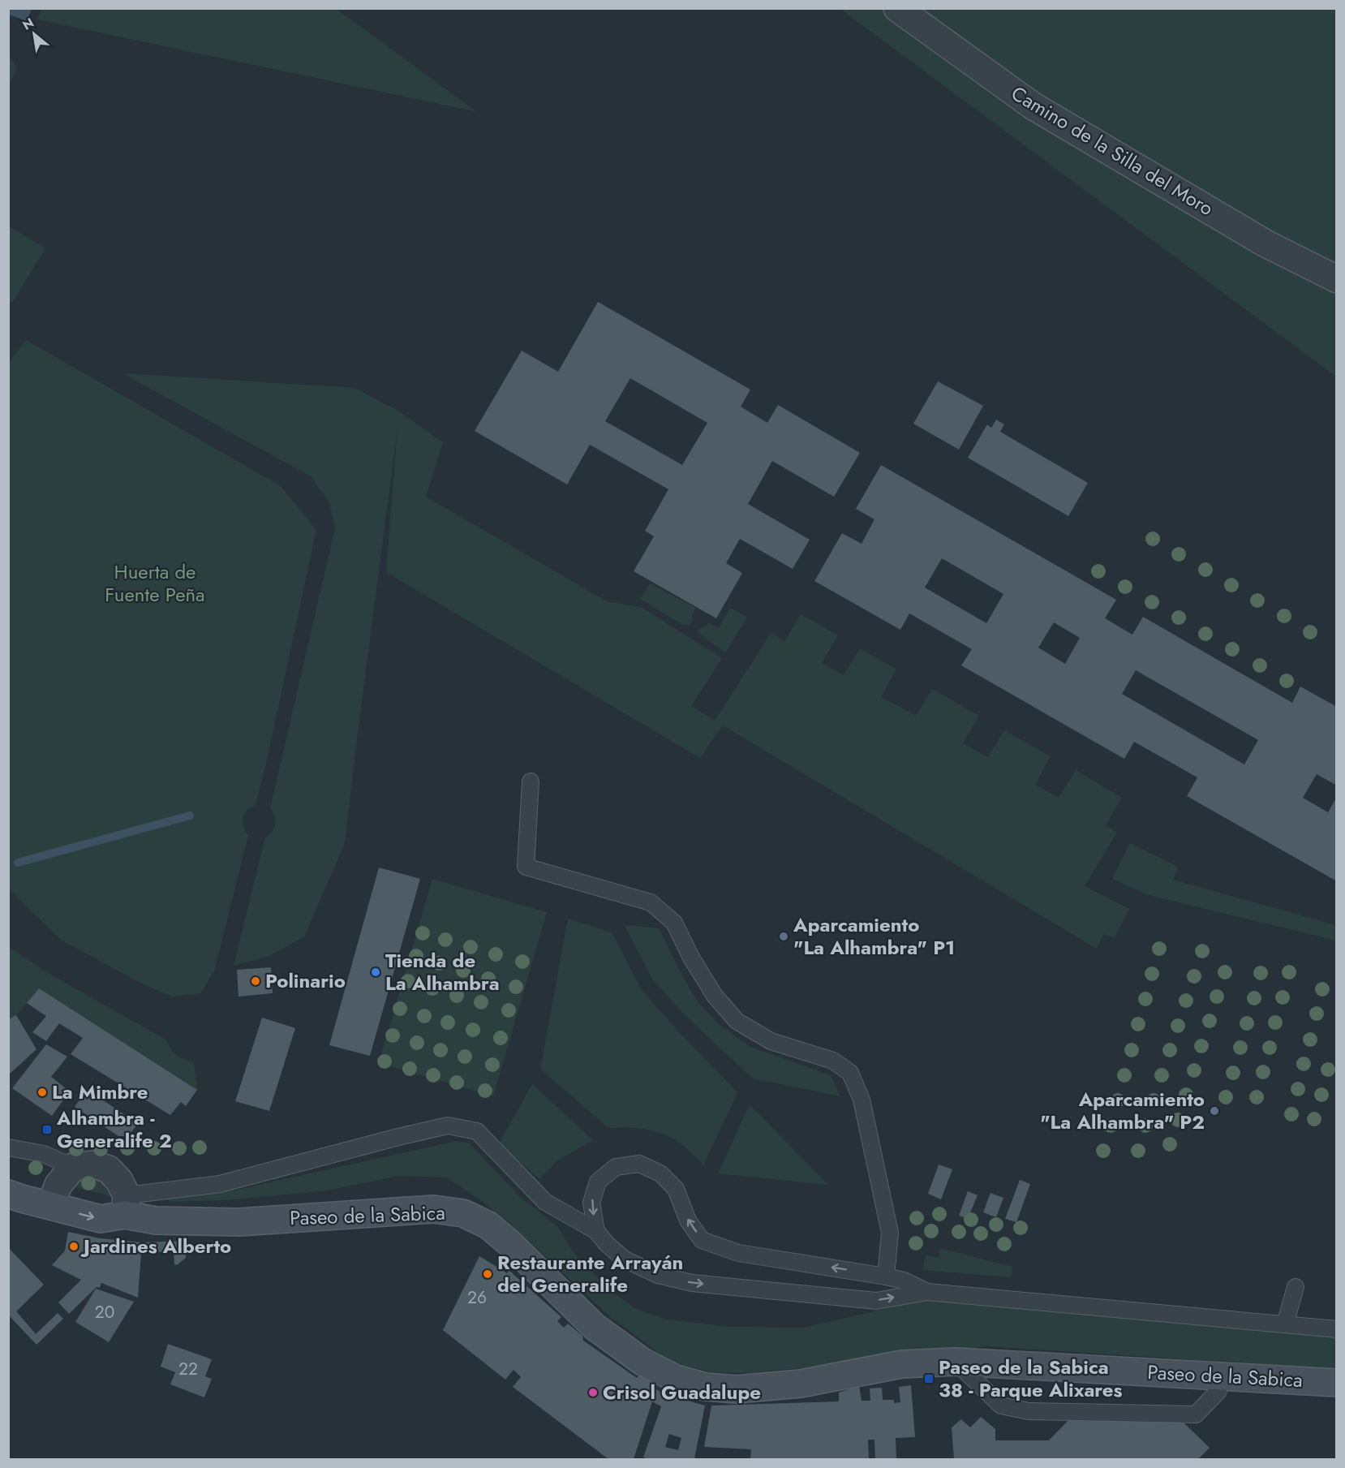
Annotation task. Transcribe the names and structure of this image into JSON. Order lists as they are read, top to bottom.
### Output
{
  "streets": {
    "street": ["Camino de la Silla del Moro", "Paseo de la Sabica"]
  },
  "parks": ["Huerta de Fuente Peña"],
  "places": {
    "other": [
      "Aparcamiento \"La Alhambra\" P1",
      "Tienda de La Alhambra",
      "Polinario",
      "La Mimbre",
      "Aparcamiento \"La Alhambra\" P2",
      "Jardines Alberto",
      "Restaurante Arrayán del Generalife",
      "Crisol Guadalupe"
    ],
    "transit": ["Alhambra - Generalife 2", "Paseo de la Sabica 38 - Parque Alixares"]
  },
  "house_numbers": ["26", "20", "22"],
  "north": "top left"
}
